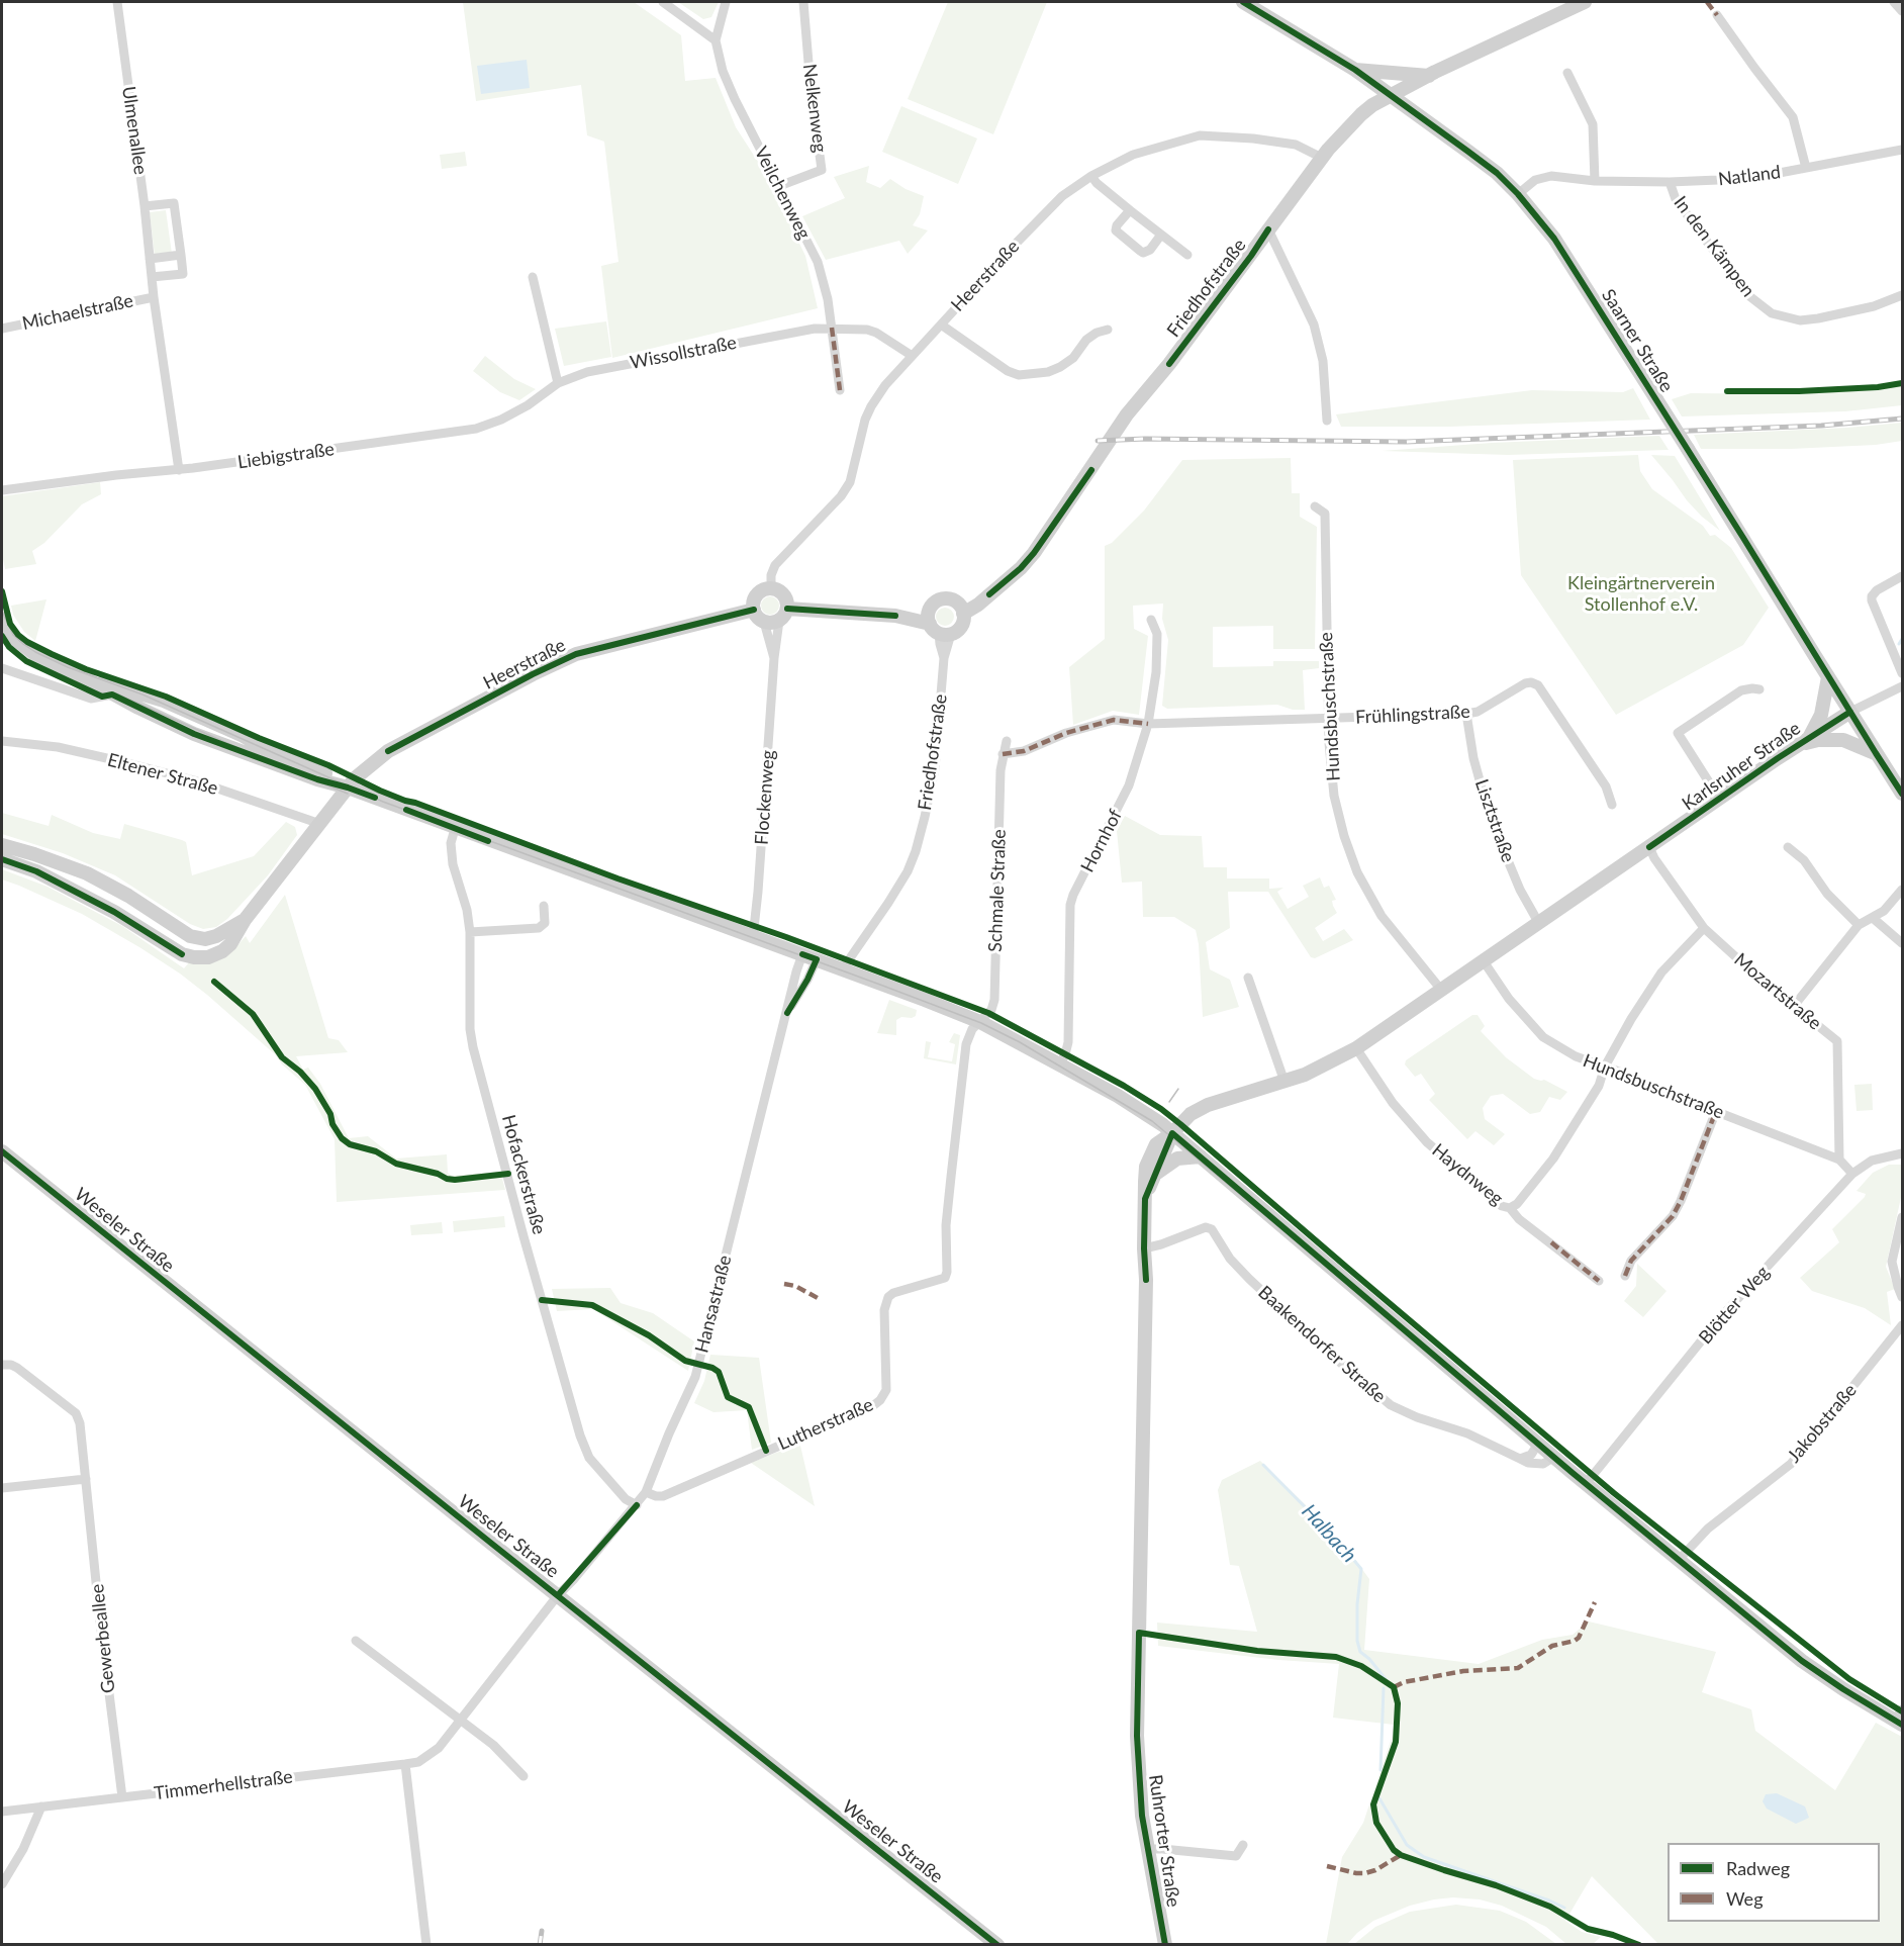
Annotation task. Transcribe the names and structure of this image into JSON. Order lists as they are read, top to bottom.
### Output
{
  "streets": {
    "main road": [
      "Heerstraße",
      "Friedhofstraße",
      "Saarner Straße",
      "Karlsruher Straße",
      "Weseler Straße",
      "Ruhrorter Straße"
    ],
    "street": [
      "Nelkenweg",
      "Ulmenallee",
      "Natland",
      "Veilchenweg",
      "In den Kämpen",
      "Michaelstraße",
      "Wissollstraße",
      "Liebigstraße",
      "Hundsbuschstraße",
      "Frühlingstraße",
      "Eltener Straße",
      "Flockenweg",
      "Lisztstraße",
      "Hornhof",
      "Schmale Straße",
      "Mozartstraße",
      "Hofackerstraße",
      "Haydnweg",
      "Hansastraße",
      "Blötter Weg",
      "Baakendorfer Straße",
      "Jakobstraße",
      "Lutherstraße",
      "Gewerbeallee",
      "Timmerhellstraße"
    ]
  },
  "crossings": [
    ["Nelkenweg", "Veilchenweg"],
    ["Ulmenallee", "Michaelstraße"],
    ["Ulmenallee", "Liebigstraße"],
    ["Natland", "In den Kämpen"],
    ["Natland", "Saarner Straße"],
    ["Veilchenweg", "Wissollstraße"],
    ["Heerstraße", "Friedhofstraße"],
    ["Heerstraße", "Wissollstraße"],
    ["Heerstraße", "Eltener Straße"],
    ["Heerstraße", "Flockenweg"],
    ["Friedhofstraße", "Saarner Straße"],
    ["Saarner Straße", "Karlsruher Straße"],
    ["Wissollstraße", "Liebigstraße"],
    ["Hundsbuschstraße", "Frühlingstraße"],
    ["Hundsbuschstraße", "Karlsruher Straße"],
    ["Hundsbuschstraße", "Mozartstraße"],
    ["Hundsbuschstraße", "Blötter Weg"],
    ["Frühlingstraße", "Lisztstraße"],
    ["Frühlingstraße", "Hornhof"],
    ["Karlsruher Straße", "Lisztstraße"],
    ["Karlsruher Straße", "Mozartstraße"],
    ["Karlsruher Straße", "Haydnweg"],
    ["Karlsruher Straße", "Ruhrorter Straße"],
    ["Schmale Straße", "Lutherstraße"],
    ["Hofackerstraße", "Hansastraße"],
    ["Weseler Straße", "Hansastraße"],
    ["Weseler Straße", "Timmerhellstraße"],
    ["Hansastraße", "Lutherstraße"],
    ["Hansastraße", "Timmerhellstraße"],
    ["Baakendorfer Straße", "Ruhrorter Straße"],
    ["Gewerbeallee", "Timmerhellstraße"]
  ],
  "water": ["Halbach"],
  "parks": ["Kleingärtnerverein Stollenhof e.V."],
  "legend": ["Radweg", "Weg"]
}
